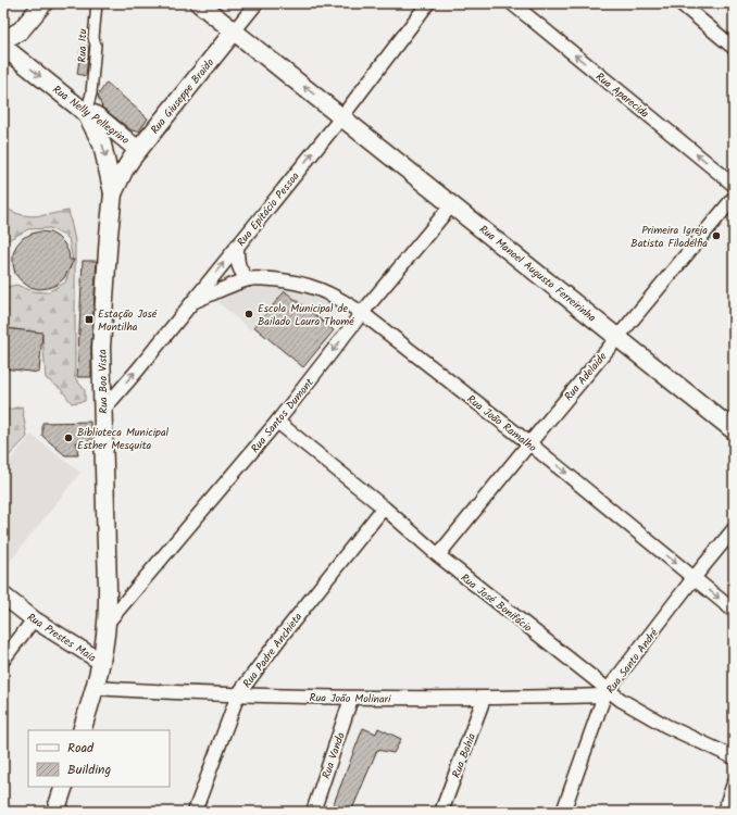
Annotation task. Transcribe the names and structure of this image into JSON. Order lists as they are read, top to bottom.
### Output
{
  "streets": {
    "main road": [
      "Rua Giuseppe Braido",
      "Rua Nelly Pellegrino",
      "Rua Manoel Augusto Ferreirinha",
      "Rua Boa Vista"
    ],
    "street": [
      "Rua Itu",
      "Rua Aparecida",
      "Rua Epitácio Pessoa",
      "Rua Adelaide",
      "Rua Santos Dumont",
      "Rua João Ramalho",
      "Rua José Bonifácio",
      "Rua Prestes Maia",
      "Rua Padre Anchieta",
      "Rua Santo André",
      "Rua João Molinari",
      "Rua Vanda",
      "Rua Bahia"
    ]
  },
  "crossings": [
    ["Rua Itu", "Rua Nelly Pellegrino"],
    ["Rua Itu", "Rua Boa Vista"],
    ["Rua Giuseppe Braido", "Rua Nelly Pellegrino"],
    ["Rua Giuseppe Braido", "Rua Manoel Augusto Ferreirinha"],
    ["Rua Giuseppe Braido", "Rua Boa Vista"],
    ["Rua Nelly Pellegrino", "Rua Boa Vista"],
    ["Rua Epitácio Pessoa", "Rua Manoel Augusto Ferreirinha"],
    ["Rua Epitácio Pessoa", "Rua Boa Vista"],
    ["Rua Epitácio Pessoa", "Rua João Ramalho"],
    ["Rua Manoel Augusto Ferreirinha", "Rua Adelaide"],
    ["Rua Manoel Augusto Ferreirinha", "Rua Santos Dumont"],
    ["Rua Adelaide", "Rua João Ramalho"],
    ["Rua Adelaide", "Rua José Bonifácio"],
    ["Rua Boa Vista", "Rua Santos Dumont"],
    ["Rua Boa Vista", "Rua Prestes Maia"],
    ["Rua Boa Vista", "Rua João Molinari"],
    ["Rua Santos Dumont", "Rua João Ramalho"],
    ["Rua Santos Dumont", "Rua José Bonifácio"],
    ["Rua João Ramalho", "Rua Santo André"],
    ["Rua José Bonifácio", "Rua Padre Anchieta"],
    ["Rua José Bonifácio", "Rua Santo André"],
    ["Rua José Bonifácio", "Rua João Molinari"],
    ["Rua Padre Anchieta", "Rua João Molinari"],
    ["Rua Santo André", "Rua João Molinari"],
    ["Rua João Molinari", "Rua Vanda"],
    ["Rua João Molinari", "Rua Bahia"]
  ],
  "one_way": [
    "Rua Aparecida",
    "Rua Nelly Pellegrino",
    "Rua Epitácio Pessoa",
    "Rua João Ramalho"
  ],
  "places": {
    "other": ["Primeira Igreja Batista Filadélfia", "Escola Municipal de Bailado Laura Thomé", "Biblioteca Municipal Esther Mesquita"],
    "transit": ["Estação José Montilha"]
  },
  "legend": ["Road", "Building"]
}
